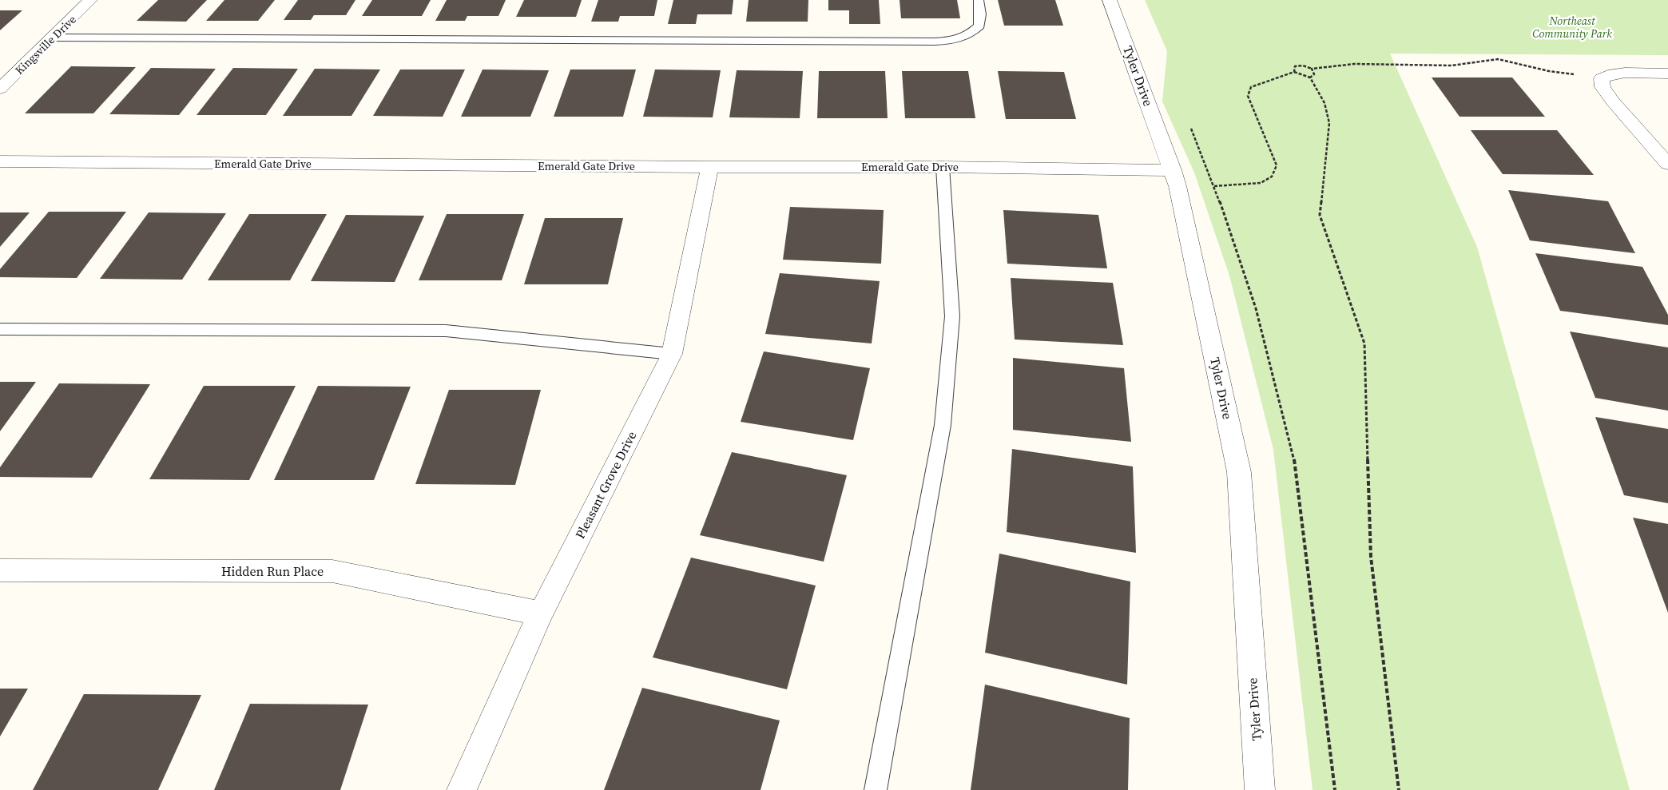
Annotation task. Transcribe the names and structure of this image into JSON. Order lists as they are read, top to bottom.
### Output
{
  "streets": {
    "street": [
      "Kingsville Drive",
      "Tyler Drive",
      "Emerald Gate Drive",
      "Pleasant Grove Drive",
      "Hidden Run Place"
    ]
  },
  "crossings": [
    ["Tyler Drive", "Emerald Gate Drive"],
    ["Emerald Gate Drive", "Pleasant Grove Drive"],
    ["Pleasant Grove Drive", "Hidden Run Place"]
  ],
  "parks": ["Northeast Community Park"]
}
